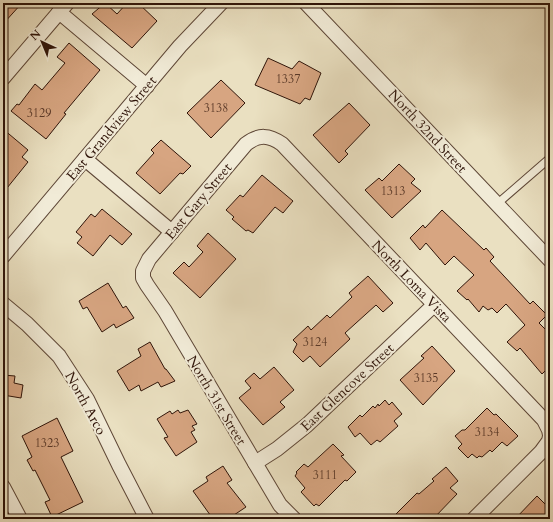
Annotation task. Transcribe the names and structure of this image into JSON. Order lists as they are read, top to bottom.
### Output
{
  "streets": {
    "street": [
      "East Grandview Street",
      "North 32nd Street",
      "East Gary Street",
      "North Loma Vista",
      "East Glencove Street",
      "North 31st Street",
      "North Arco"
    ]
  },
  "crossings": [
    ["East Gary Street", "North Loma Vista"],
    ["East Gary Street", "North 31st Street"],
    ["North Loma Vista", "East Glencove Street"],
    ["East Glencove Street", "North 31st Street"]
  ],
  "house_numbers": [
    "1337",
    "3138",
    "3129",
    "1313",
    "3124",
    "3135",
    "3134",
    "1323",
    "3111"
  ],
  "north": "top left"
}
